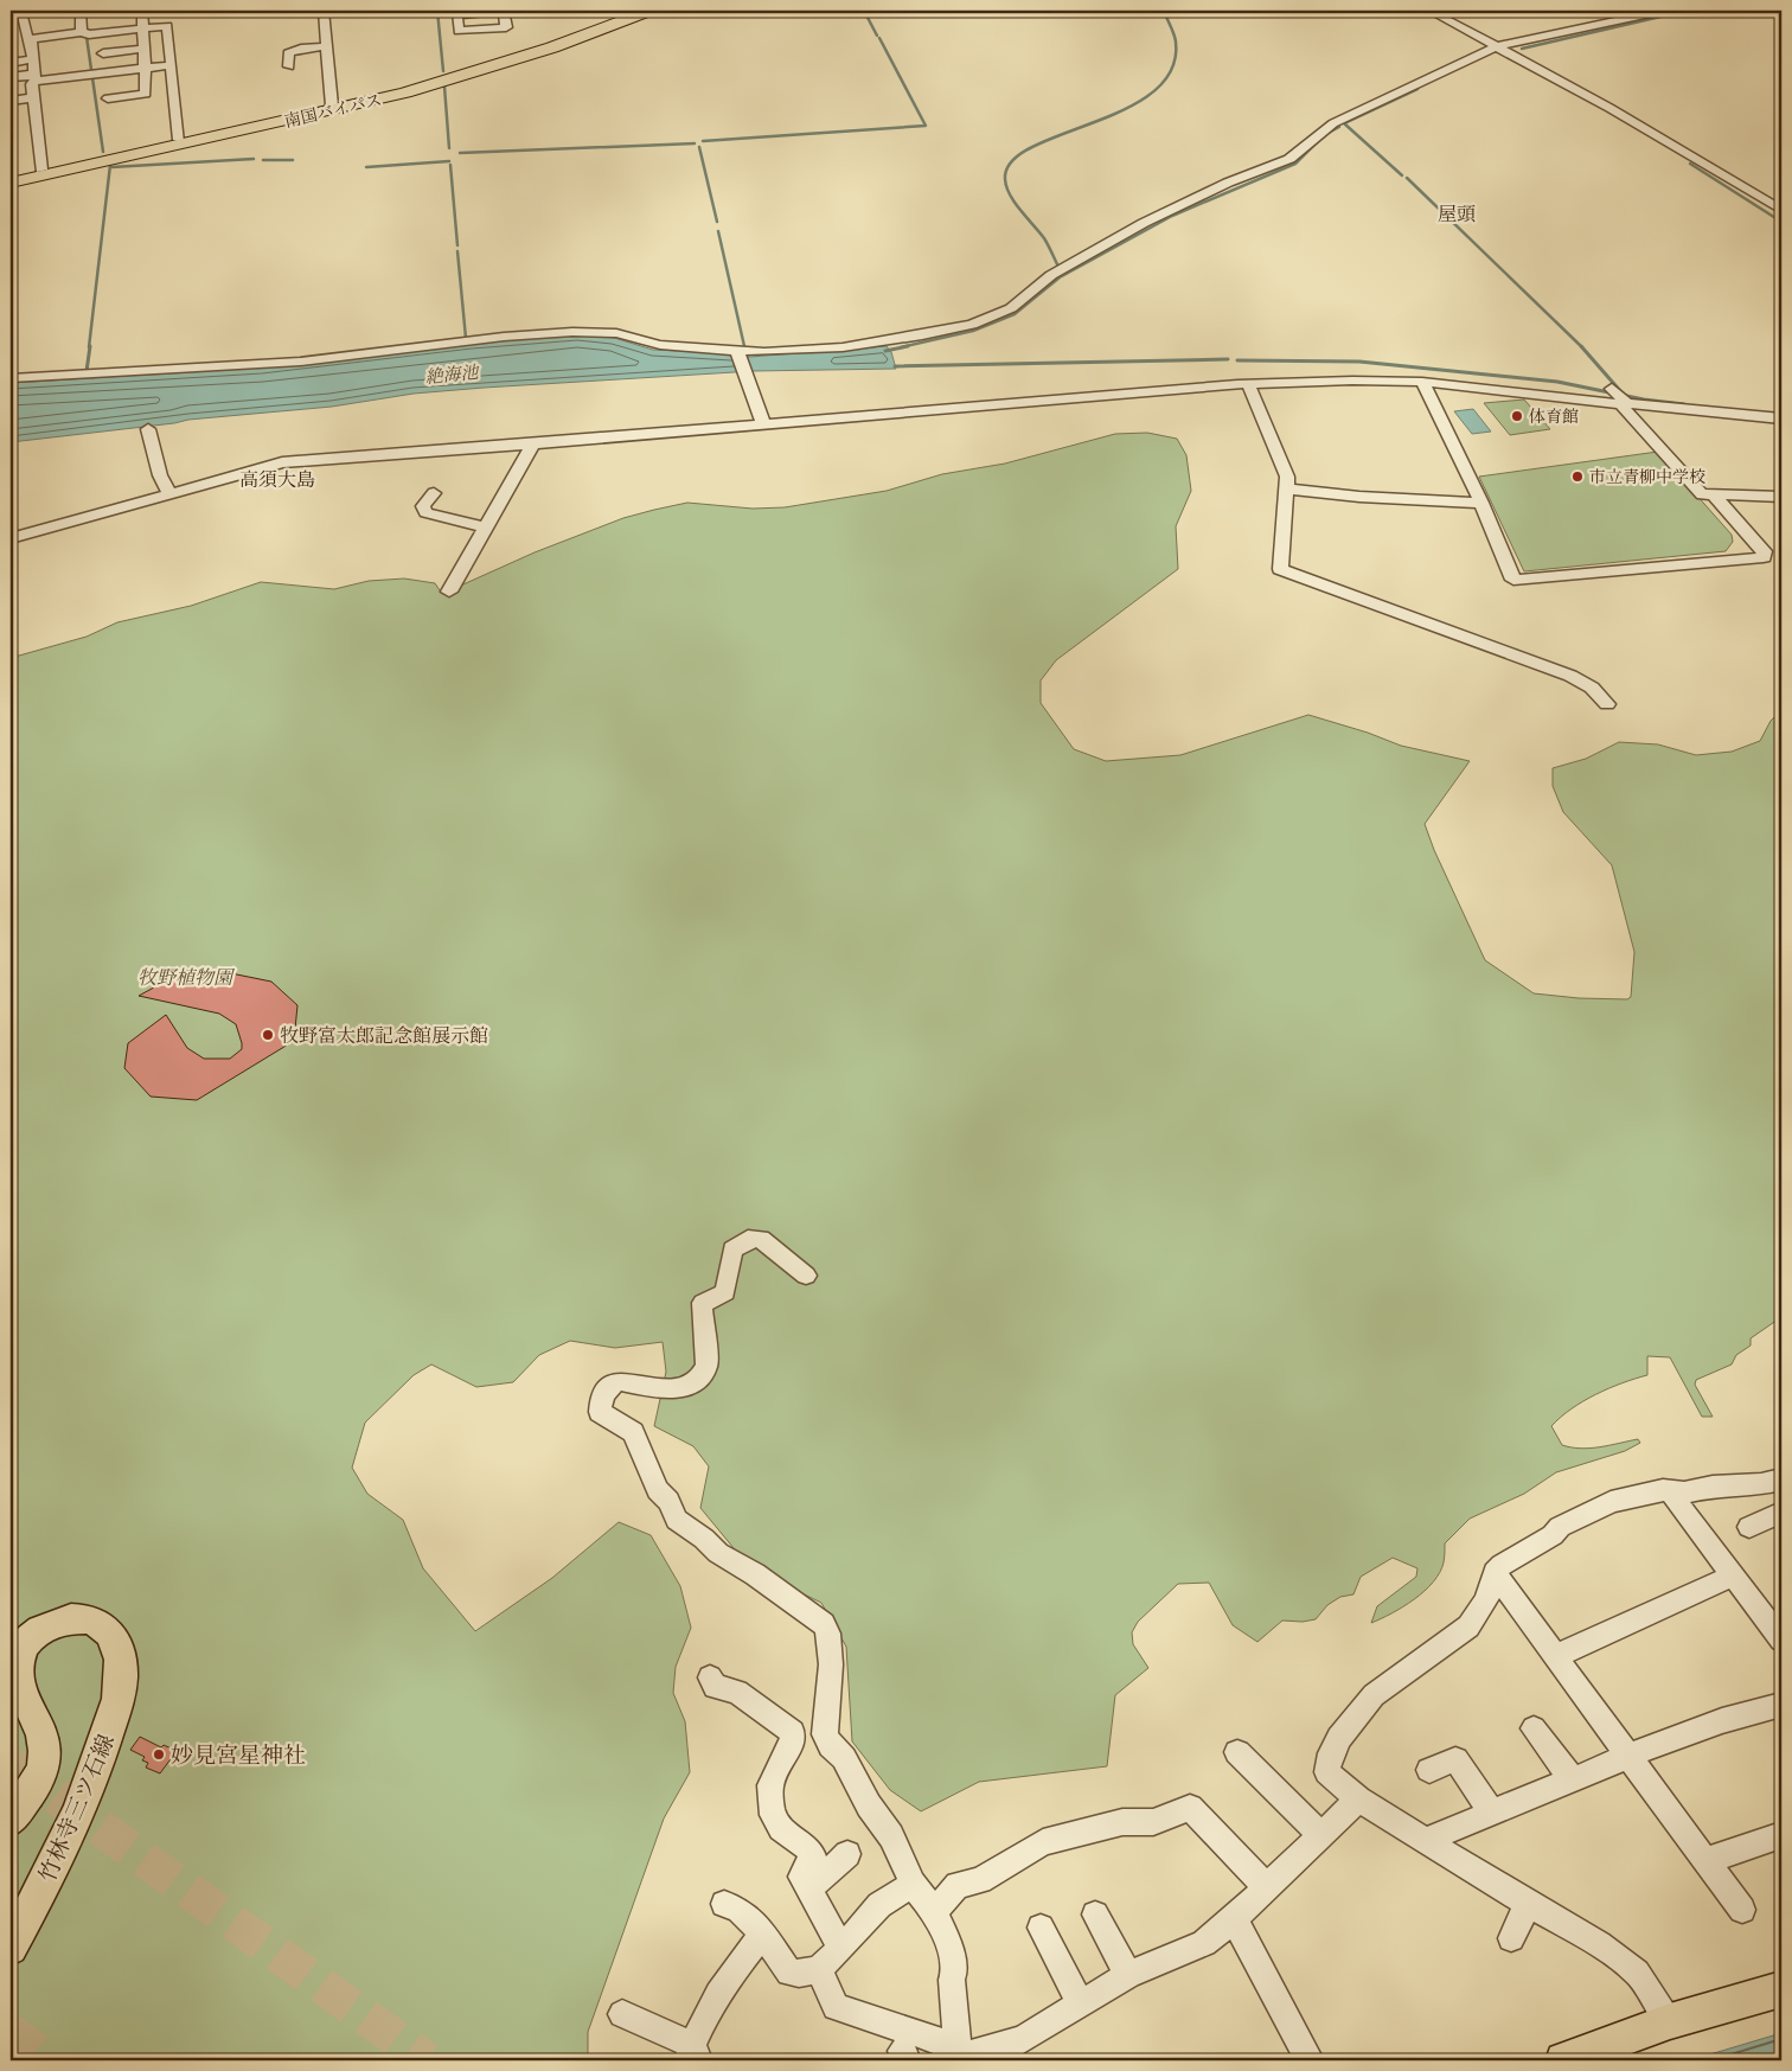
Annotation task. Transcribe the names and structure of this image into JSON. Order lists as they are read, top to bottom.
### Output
{
  "streets": {
    "highway": ["南国バイパス"],
    "main road": ["竹林寺三ツ石線"]
  },
  "districts": ["屋頭", "高須大島"],
  "water": ["絶海池"],
  "parks": ["牧野植物園"],
  "places": [
    "体育館",
    "市立青柳中学校",
    "牧野富太郎記念館展示館",
    "妙見宮星神社"
  ]
}
